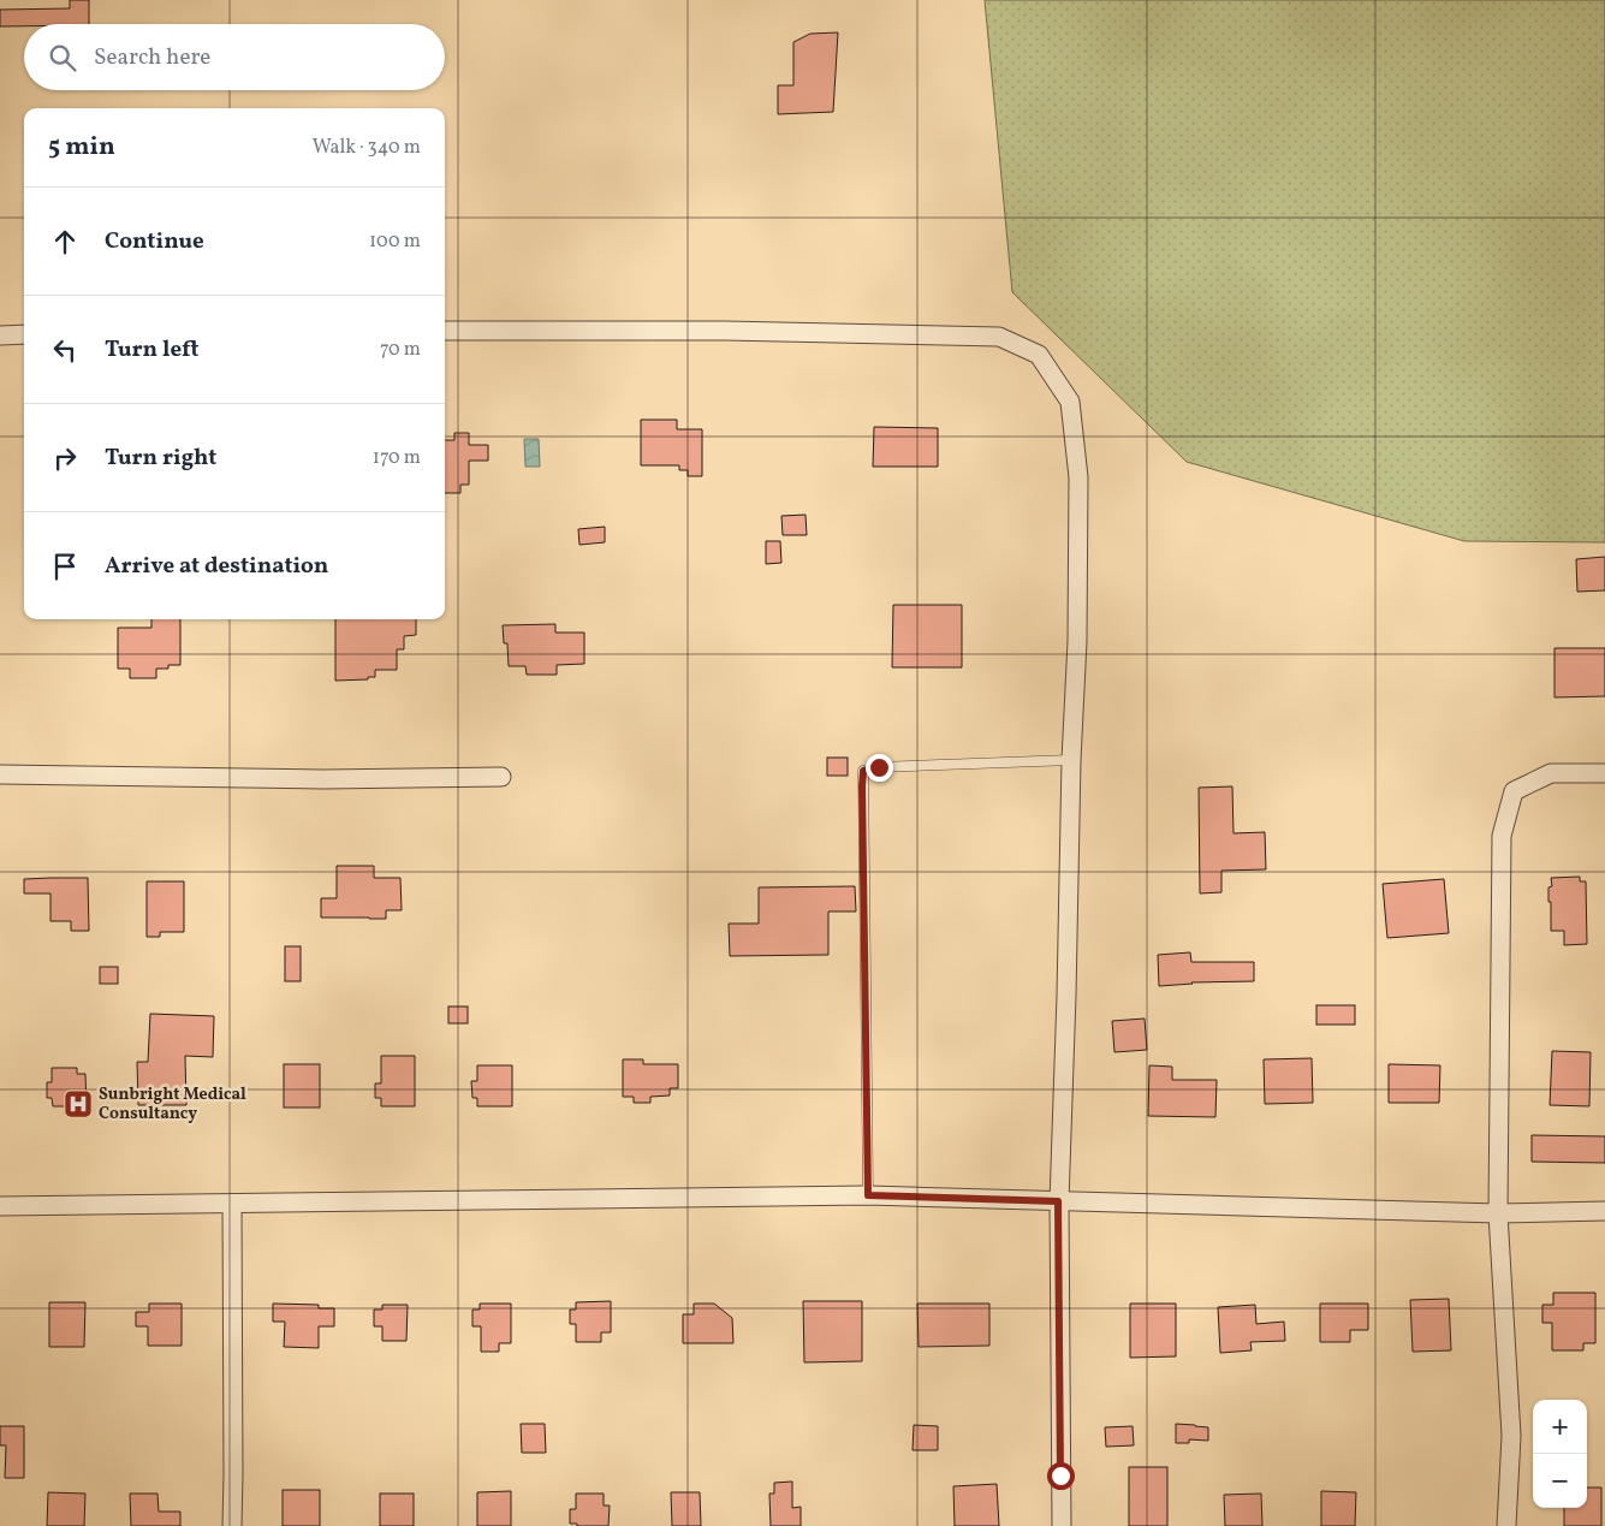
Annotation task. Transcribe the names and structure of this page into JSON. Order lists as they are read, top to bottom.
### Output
{
  "places": {
    "hospital": ["Sunbright Medical Consultancy"]
  },
  "page": {
    "search": "Search here",
    "heading": ["5 min", "Walk · 340 m"],
    "list": [
      ["Continue", "100 m"],
      ["Turn left", "70 m"],
      ["Turn right", "170 m"],
      "Arrive at destination"
    ],
    "map_buttons": ["+", "−"]
  }
}
